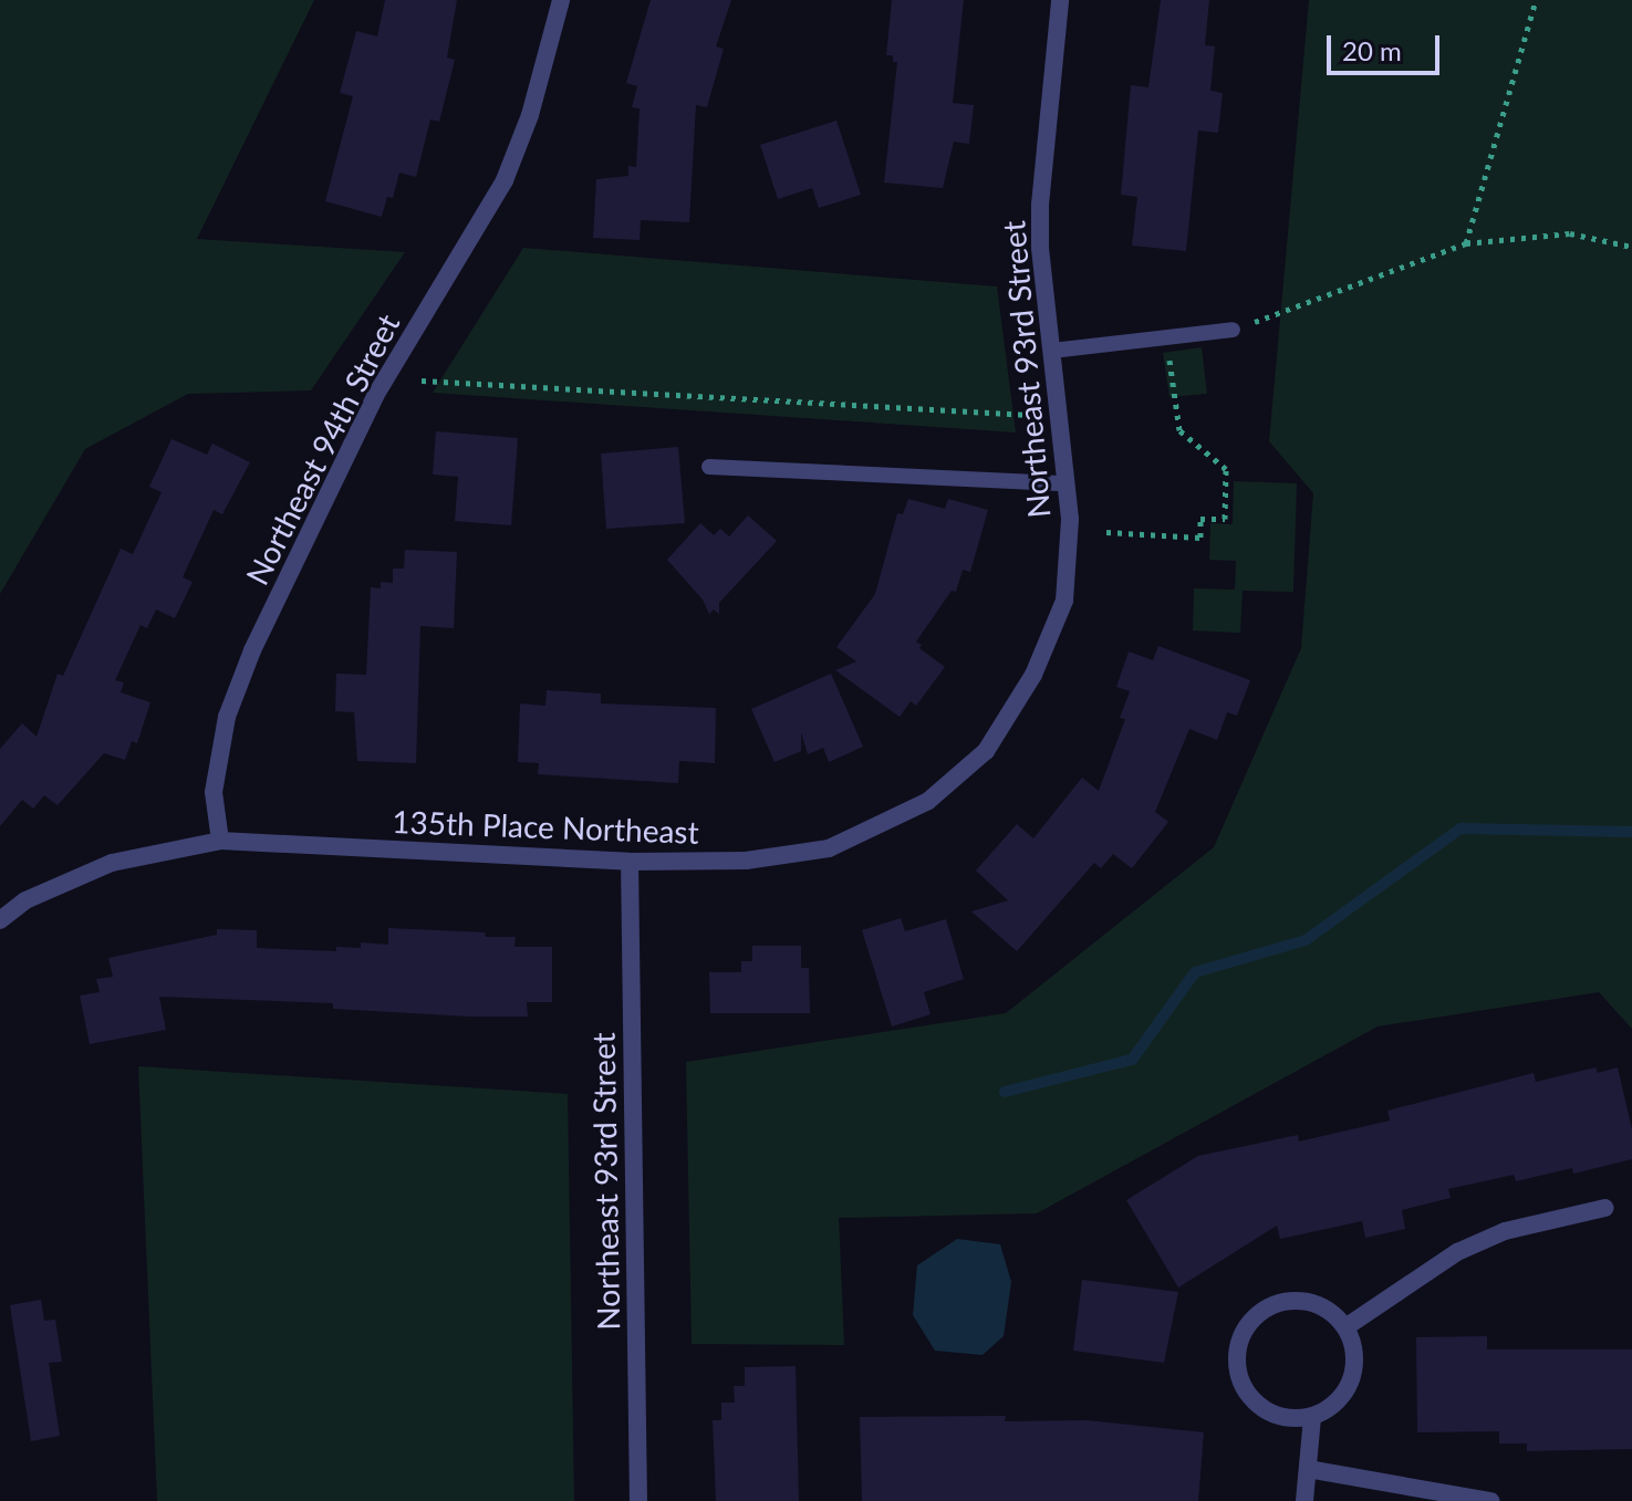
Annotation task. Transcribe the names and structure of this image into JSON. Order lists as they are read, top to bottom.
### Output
{
  "streets": {
    "street": ["Northeast 93rd Street", "Northeast 94th Street", "135th Place Northeast"]
  },
  "crossings": [
    ["Northeast 93rd Street", "135th Place Northeast"],
    ["Northeast 94th Street", "135th Place Northeast"]
  ],
  "scale_bar": "20 m"
}
